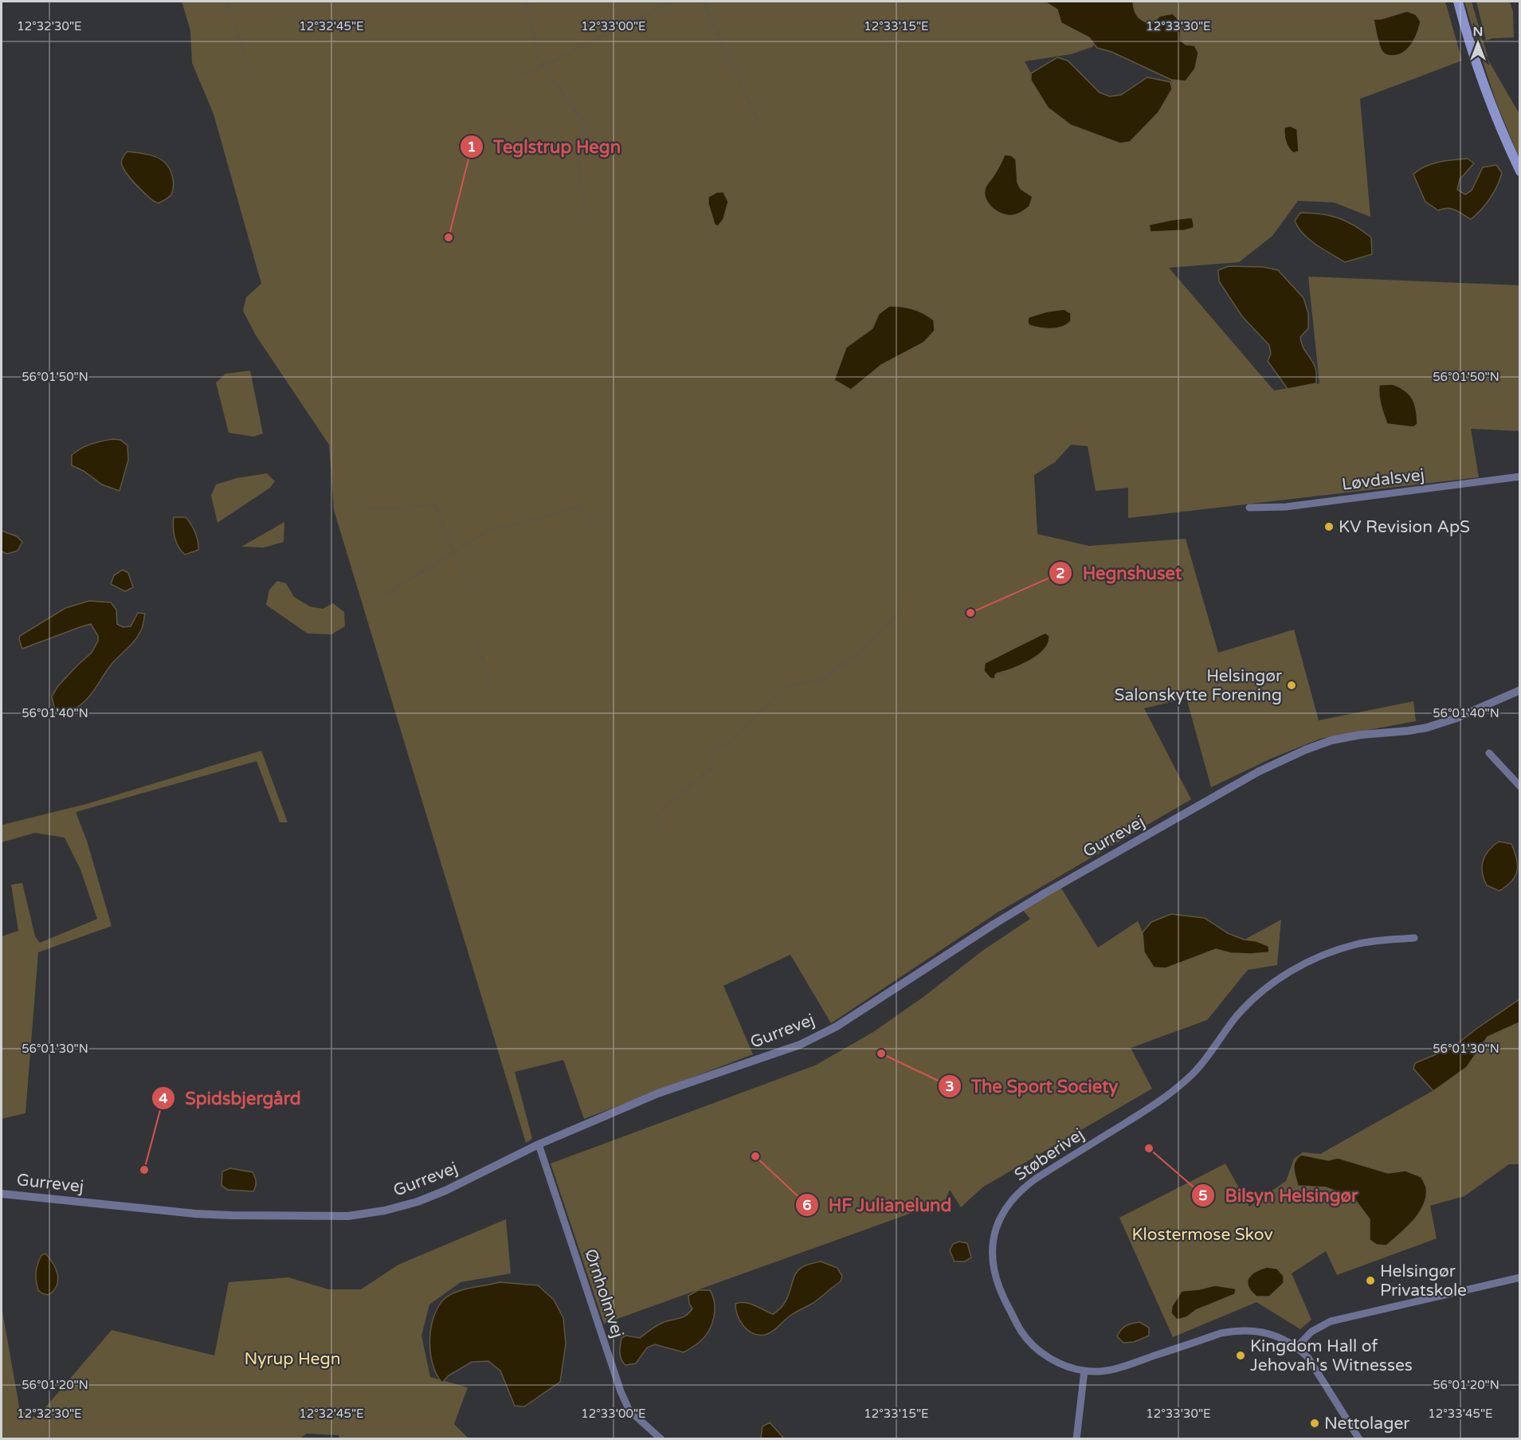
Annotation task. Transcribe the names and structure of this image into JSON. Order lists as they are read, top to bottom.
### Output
{
  "streets": {
    "street": [
      "Løvdalsvej",
      "Gurrevej",
      "Støberivej",
      "Ørnholmvej"
    ]
  },
  "crossings": [
    ["Gurrevej", "Ørnholmvej"]
  ],
  "parks": ["Klostermose Skov", "Nyrup Hegn"],
  "places": [
    "Teglstrup Hegn",
    "KV Revision ApS",
    "Hegnshuset",
    "Helsingør Salonskytte Forening",
    "The Sport Society",
    "Bilsyn Helsingør",
    "HF Julianelund",
    "Spidsbjergård",
    "Helsingør Privatskole",
    "Kingdom Hall of Jehovah's Witnesses",
    "Nettolager"
  ],
  "north": "top",
  "coordinates": [
    "12°32'30\"E",
    "12°32'45\"E",
    "12°33'00\"E",
    "12°33'15\"E",
    "12°33'30\"E",
    "56°01'50\"N",
    "56°01'40\"N",
    "56°01'30\"N",
    "56°01'20\"N",
    "12°33'45\"E"
  ]
}
